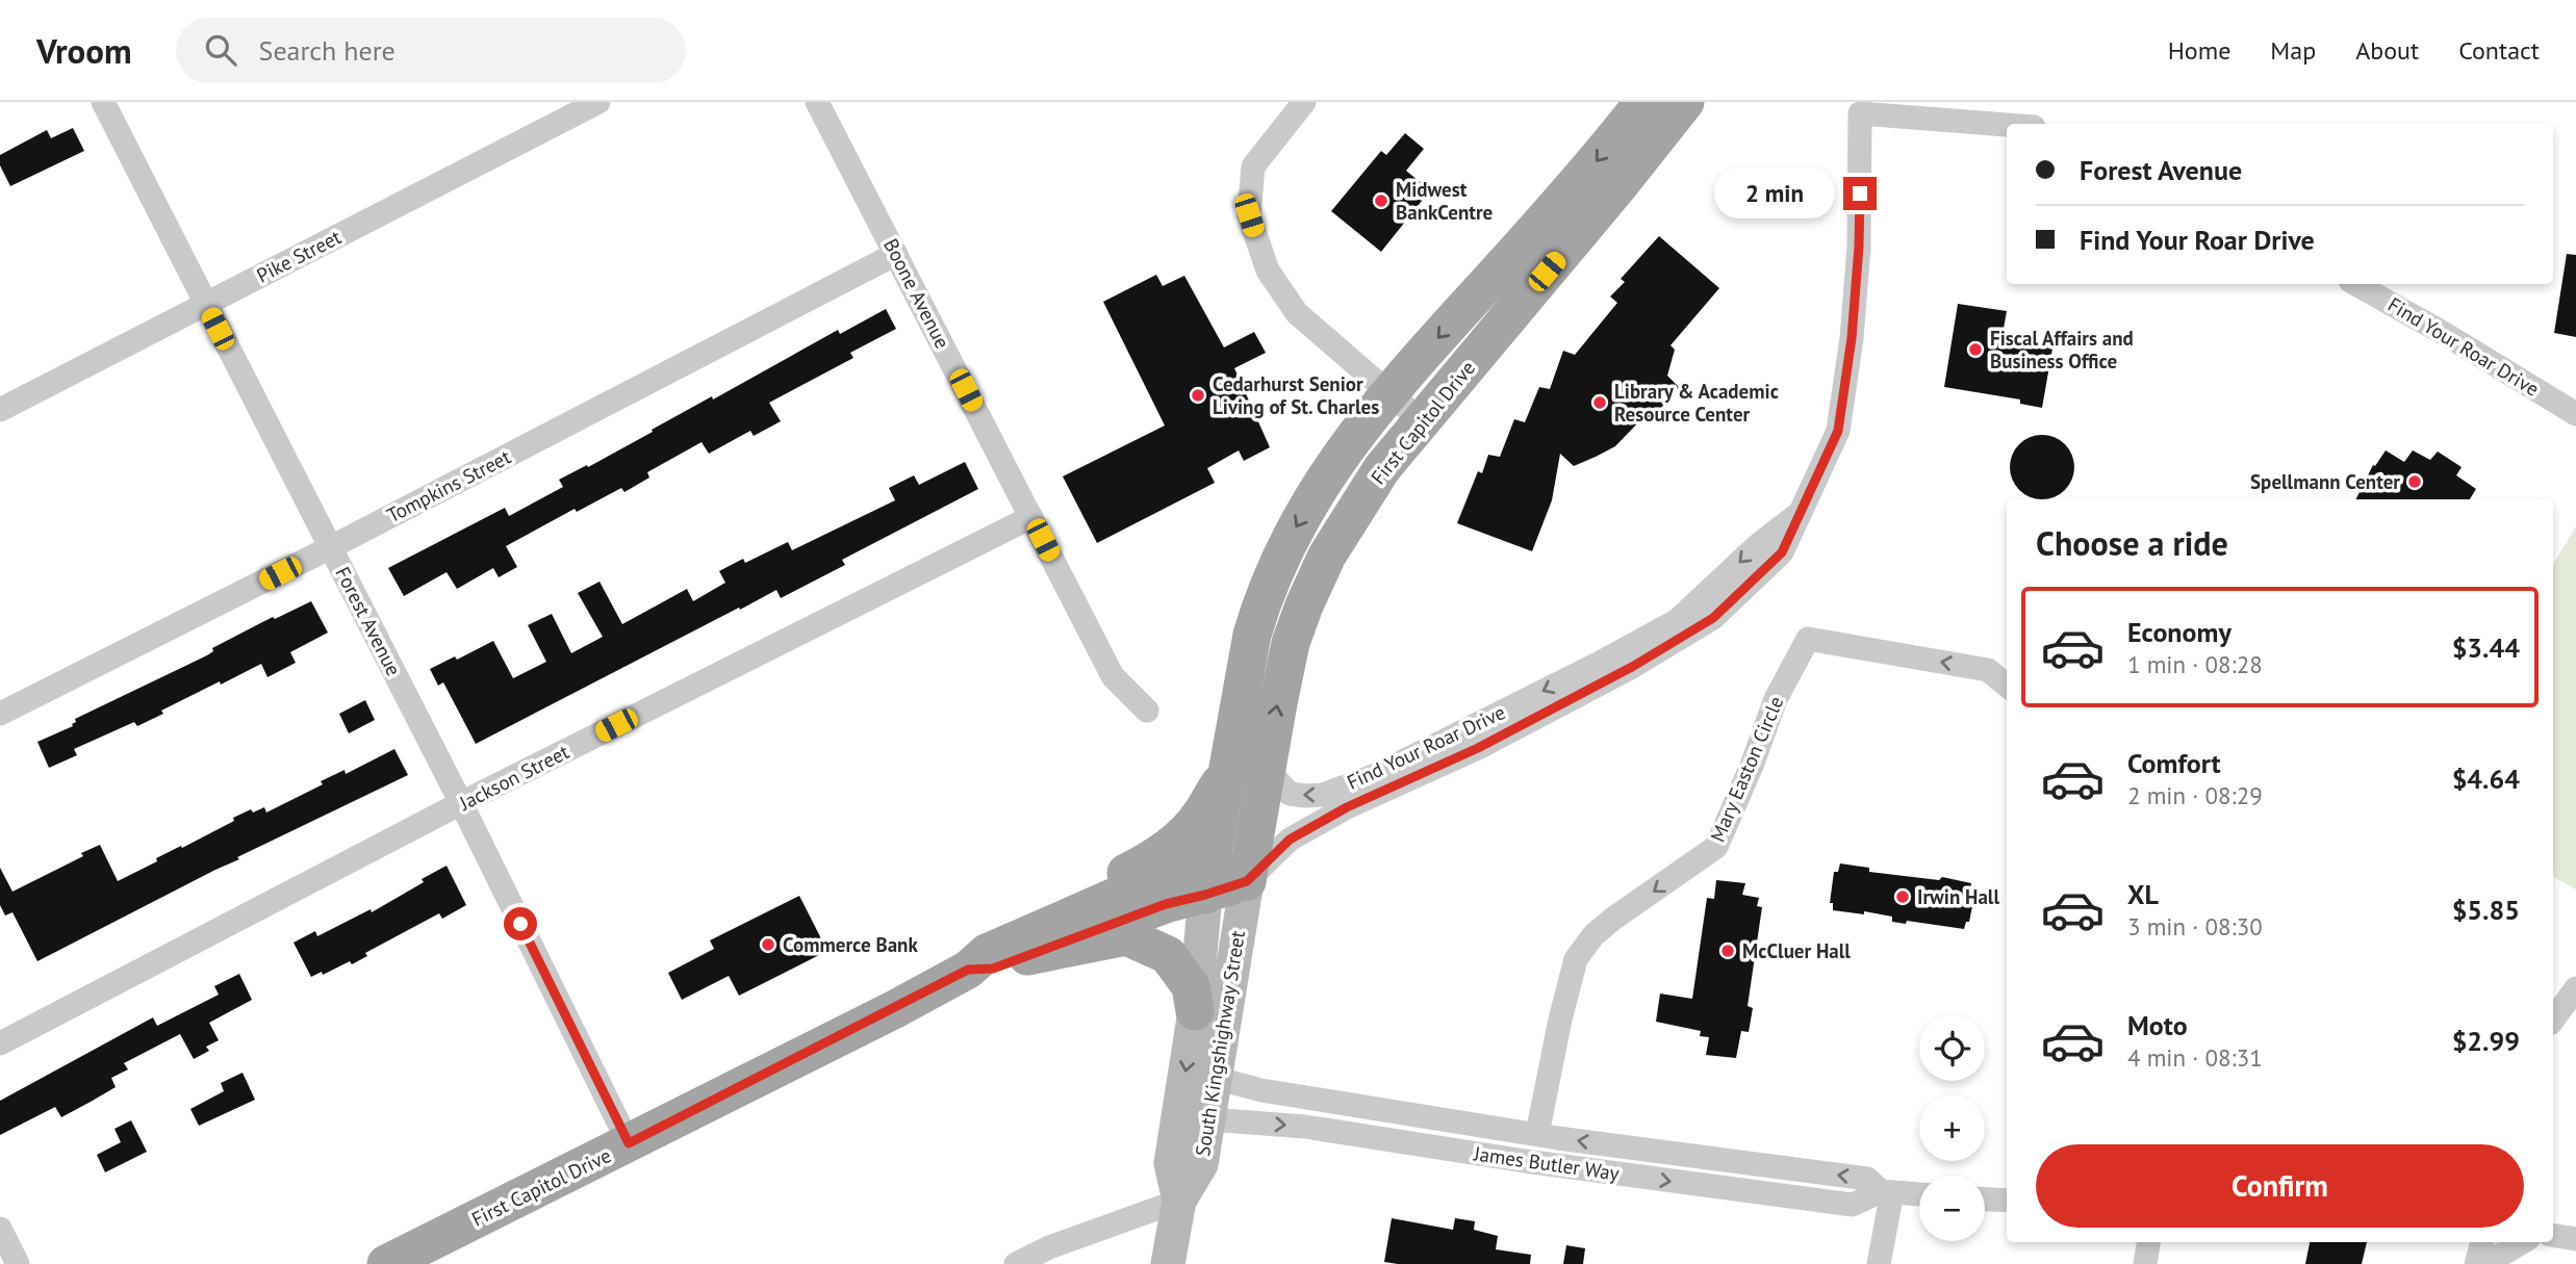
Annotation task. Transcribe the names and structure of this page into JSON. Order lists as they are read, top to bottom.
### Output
{
  "streets": {
    "main road": ["First Capitol Drive", "South Kingshighway Street"],
    "street": [
      "Pike Street",
      "Boone Avenue",
      "Find Your Roar Drive",
      "Tompkins Street",
      "Forest Avenue",
      "Mary Easton Circle",
      "Jackson Street",
      "James Butler Way"
    ]
  },
  "crossings": [
    ["Pike Street", "Forest Avenue"],
    ["Boone Avenue", "Tompkins Street"],
    ["Boone Avenue", "Jackson Street"],
    ["Find Your Roar Drive", "First Capitol Drive"],
    ["Find Your Roar Drive", "South Kingshighway Street"],
    ["First Capitol Drive", "Forest Avenue"],
    ["First Capitol Drive", "South Kingshighway Street"],
    ["Tompkins Street", "Forest Avenue"],
    ["Forest Avenue", "Jackson Street"],
    ["Mary Easton Circle", "James Butler Way"],
    ["South Kingshighway Street", "James Butler Way"]
  ],
  "one_way": ["Mary Easton Circle"],
  "places": [
    "Midwest BankCentre",
    "Fiscal Affairs and Business Office",
    "Cedarhurst Senior Living of St. Charles",
    "Library & Academic Resource Center",
    "Spellmann Center",
    "Irwin Hall",
    "Commerce Bank",
    "McCluer Hall"
  ],
  "page": {
    "header": "Vroom",
    "search": "Search here",
    "nav": [
      "Home",
      "Map",
      "About",
      "Contact"
    ],
    "banner": ["Forest Avenue", "Find Your Roar Drive"],
    "bubble": "2 min",
    "heading": "Choose a ride",
    "list": [
      {
        "name": "Economy",
        "note": "1 min · 08:28",
        "value": "$3.44"
      },
      {
        "name": "Comfort",
        "note": "2 min · 08:29",
        "value": "$4.64"
      },
      {
        "name": "XL",
        "note": "3 min · 08:30",
        "value": "$5.85"
      },
      {
        "name": "Moto",
        "note": "4 min · 08:31",
        "value": "$2.99"
      }
    ],
    "map_buttons": ["+", "−"],
    "buttons": "Confirm"
  }
}
